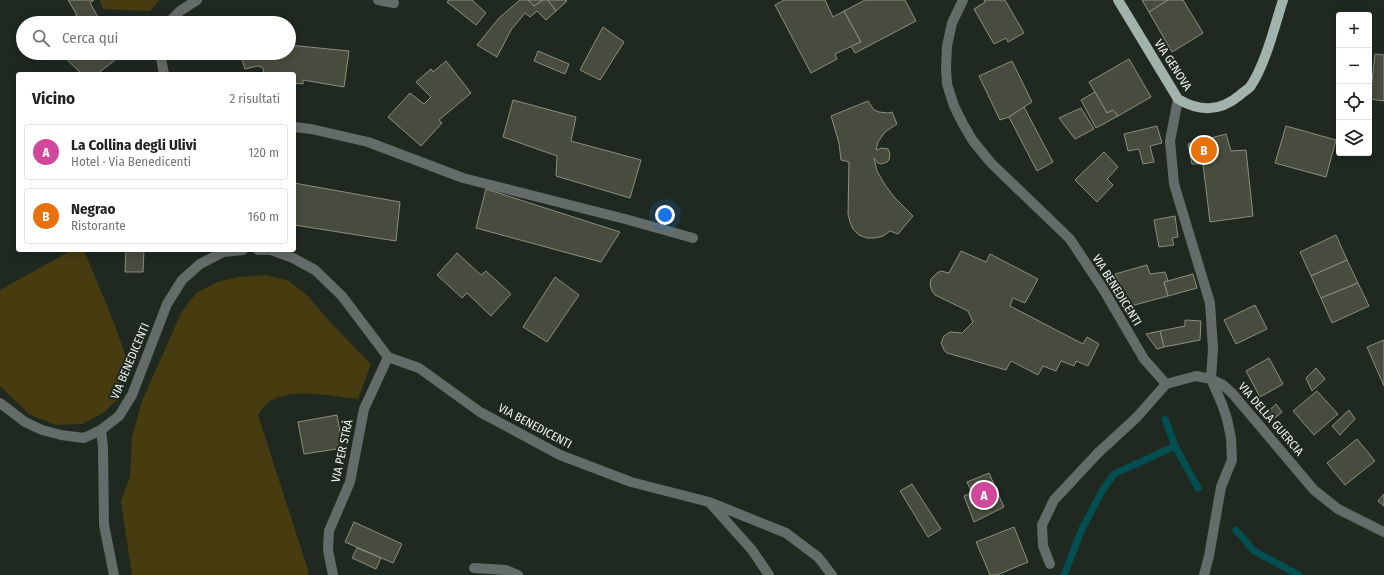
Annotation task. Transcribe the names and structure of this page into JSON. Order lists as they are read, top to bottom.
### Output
{
  "streets": {
    "main road": ["VIA GENOVA"],
    "street": ["VIA BENEDICENTI", "VIA DELLA GUERCIA", "VIA PER STRÀ"]
  },
  "crossings": [
    ["VIA BENEDICENTI", "VIA PER STRÀ"]
  ],
  "page": {
    "map_buttons": ["+", "−"],
    "search": "Cerca qui",
    "heading": ["Vicino", "2 risultati"],
    "list": [
      {
        "mark": "A",
        "name": "La Collina degli Ulivi",
        "note": "Hotel · Via Benedicenti",
        "value": "120 m"
      },
      {
        "mark": "B",
        "name": "Negrao",
        "note": "Ristorante",
        "value": "160 m"
      }
    ],
    "pins": ["B", "A"]
  }
}
